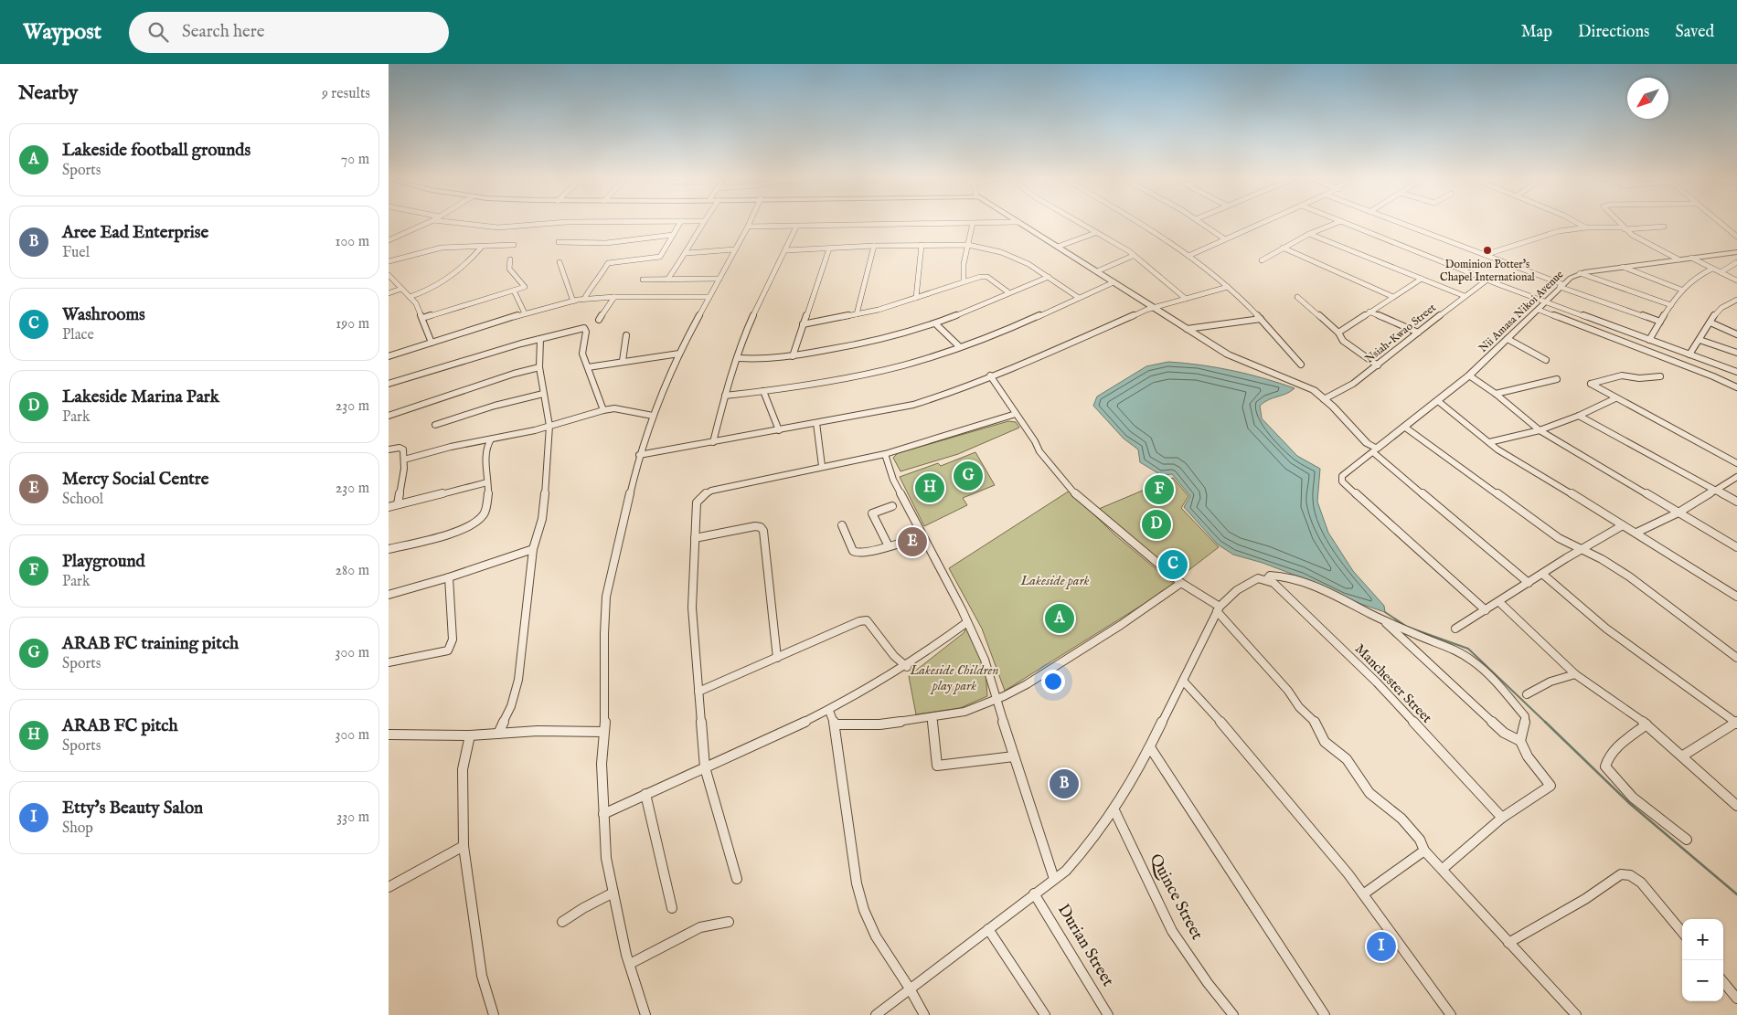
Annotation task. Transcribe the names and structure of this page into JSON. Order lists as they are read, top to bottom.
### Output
{
  "streets": {
    "street": [
      "Nii Amasa Nikoi Avenue",
      "Nsiah-Kwao Street",
      "Manchester Street",
      "Quince Street",
      "Durian Street"
    ]
  },
  "parks": ["Lakeside park", "Lakeside Children play park"],
  "places": ["Dominion Potter's Chapel International"],
  "north": "bottom left",
  "page": {
    "header": "Waypost",
    "search": "Search here",
    "nav": ["Map", "Directions", "Saved"],
    "heading": ["Nearby", "9 results"],
    "list": [
      {
        "mark": "A",
        "name": "Lakeside football grounds",
        "note": "Sports",
        "value": "70 m"
      },
      {
        "mark": "B",
        "name": "Aree Ead Enterprise",
        "note": "Fuel",
        "value": "100 m"
      },
      {
        "mark": "C",
        "name": "Washrooms",
        "note": "Place",
        "value": "190 m"
      },
      {
        "mark": "D",
        "name": "Lakeside Marina Park",
        "note": "Park",
        "value": "230 m"
      },
      {
        "mark": "E",
        "name": "Mercy Social Centre",
        "note": "School",
        "value": "230 m"
      },
      {
        "mark": "F",
        "name": "Playground",
        "note": "Park",
        "value": "280 m"
      },
      {
        "mark": "G",
        "name": "ARAB FC training pitch",
        "note": "Sports",
        "value": "300 m"
      },
      {
        "mark": "H",
        "name": "ARAB FC pitch",
        "note": "Sports",
        "value": "300 m"
      },
      {
        "mark": "I",
        "name": "Etty's Beauty Salon",
        "note": "Shop",
        "value": "330 m"
      }
    ],
    "pins": [
      "G",
      "H",
      "F",
      "D",
      "E",
      "C",
      "A",
      "B",
      "I"
    ],
    "map_buttons": ["+", "−"]
  }
}
